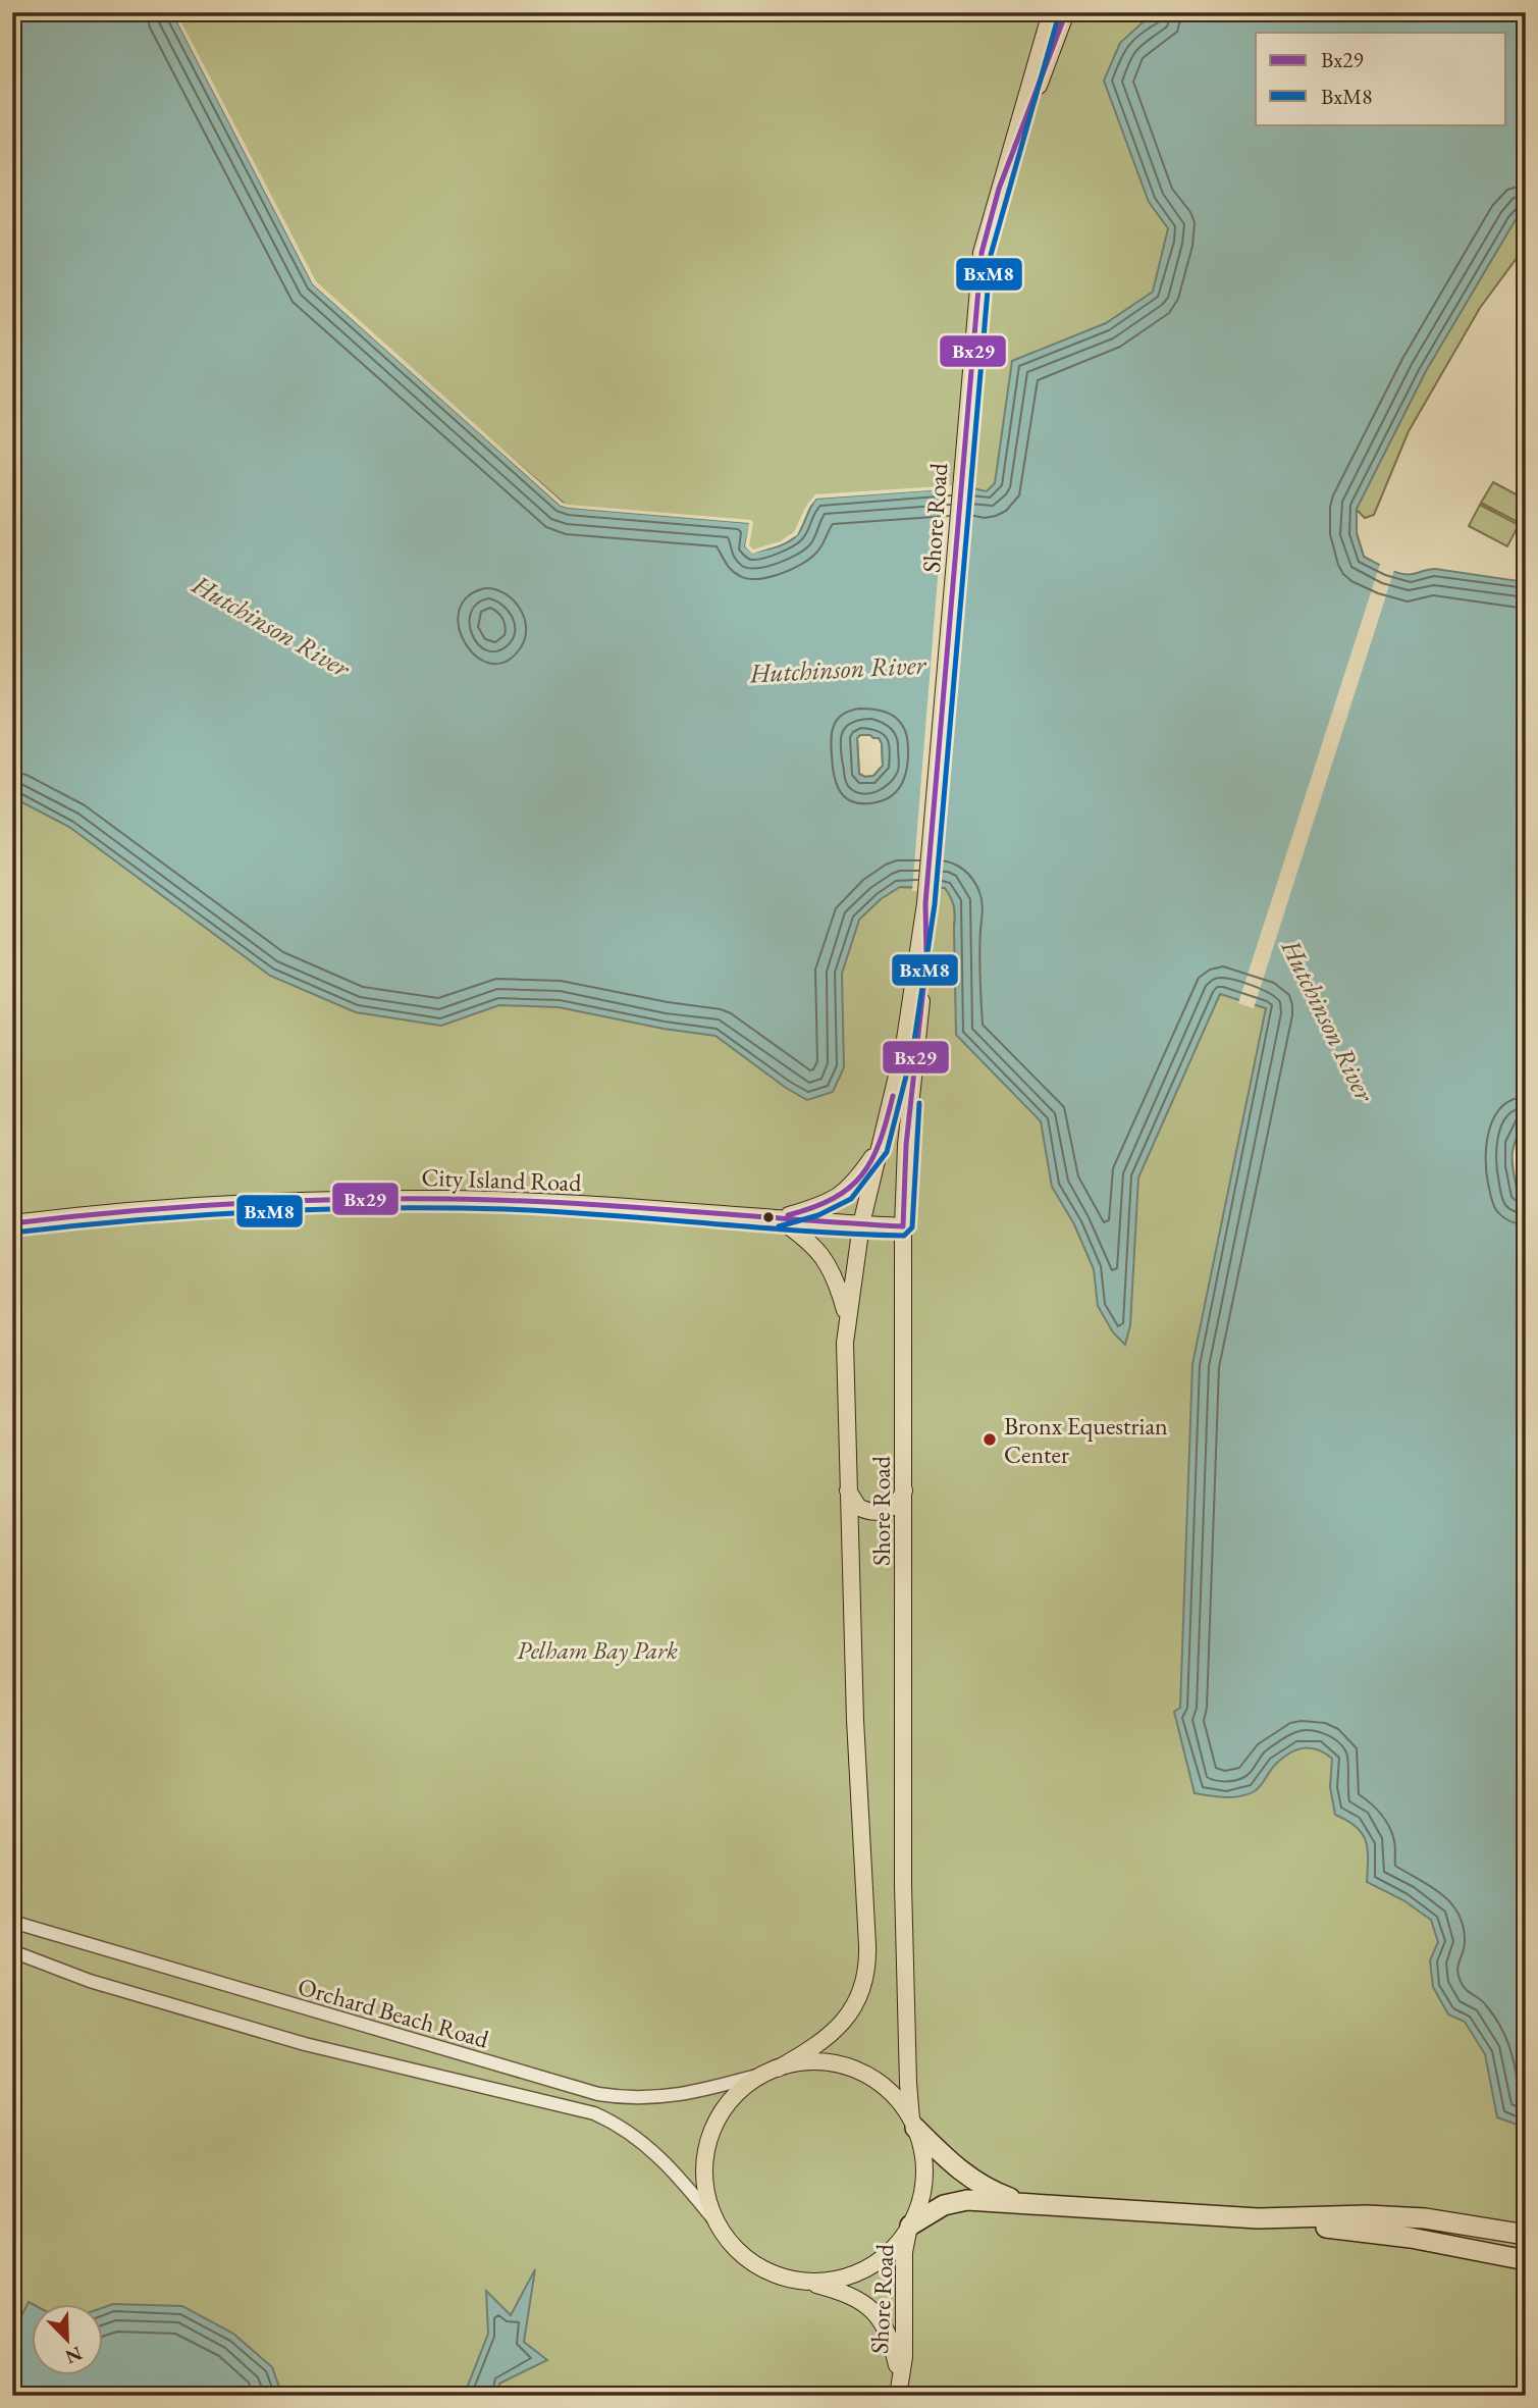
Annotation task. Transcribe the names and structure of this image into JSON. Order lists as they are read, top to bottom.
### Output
{
  "streets": {
    "main road": ["Shore Road", "City Island Road"],
    "street": ["Orchard Beach Road"]
  },
  "crossings": [
    ["Shore Road", "City Island Road"],
    ["Shore Road", "Orchard Beach Road"]
  ],
  "water": ["Hutchinson River"],
  "parks": ["Pelham Bay Park"],
  "places": ["Bronx Equestrian Center"],
  "lines": ["transit line Bx29", "transit line BxM8"],
  "legend": ["Bx29", "BxM8"],
  "north": "bottom right"
}
